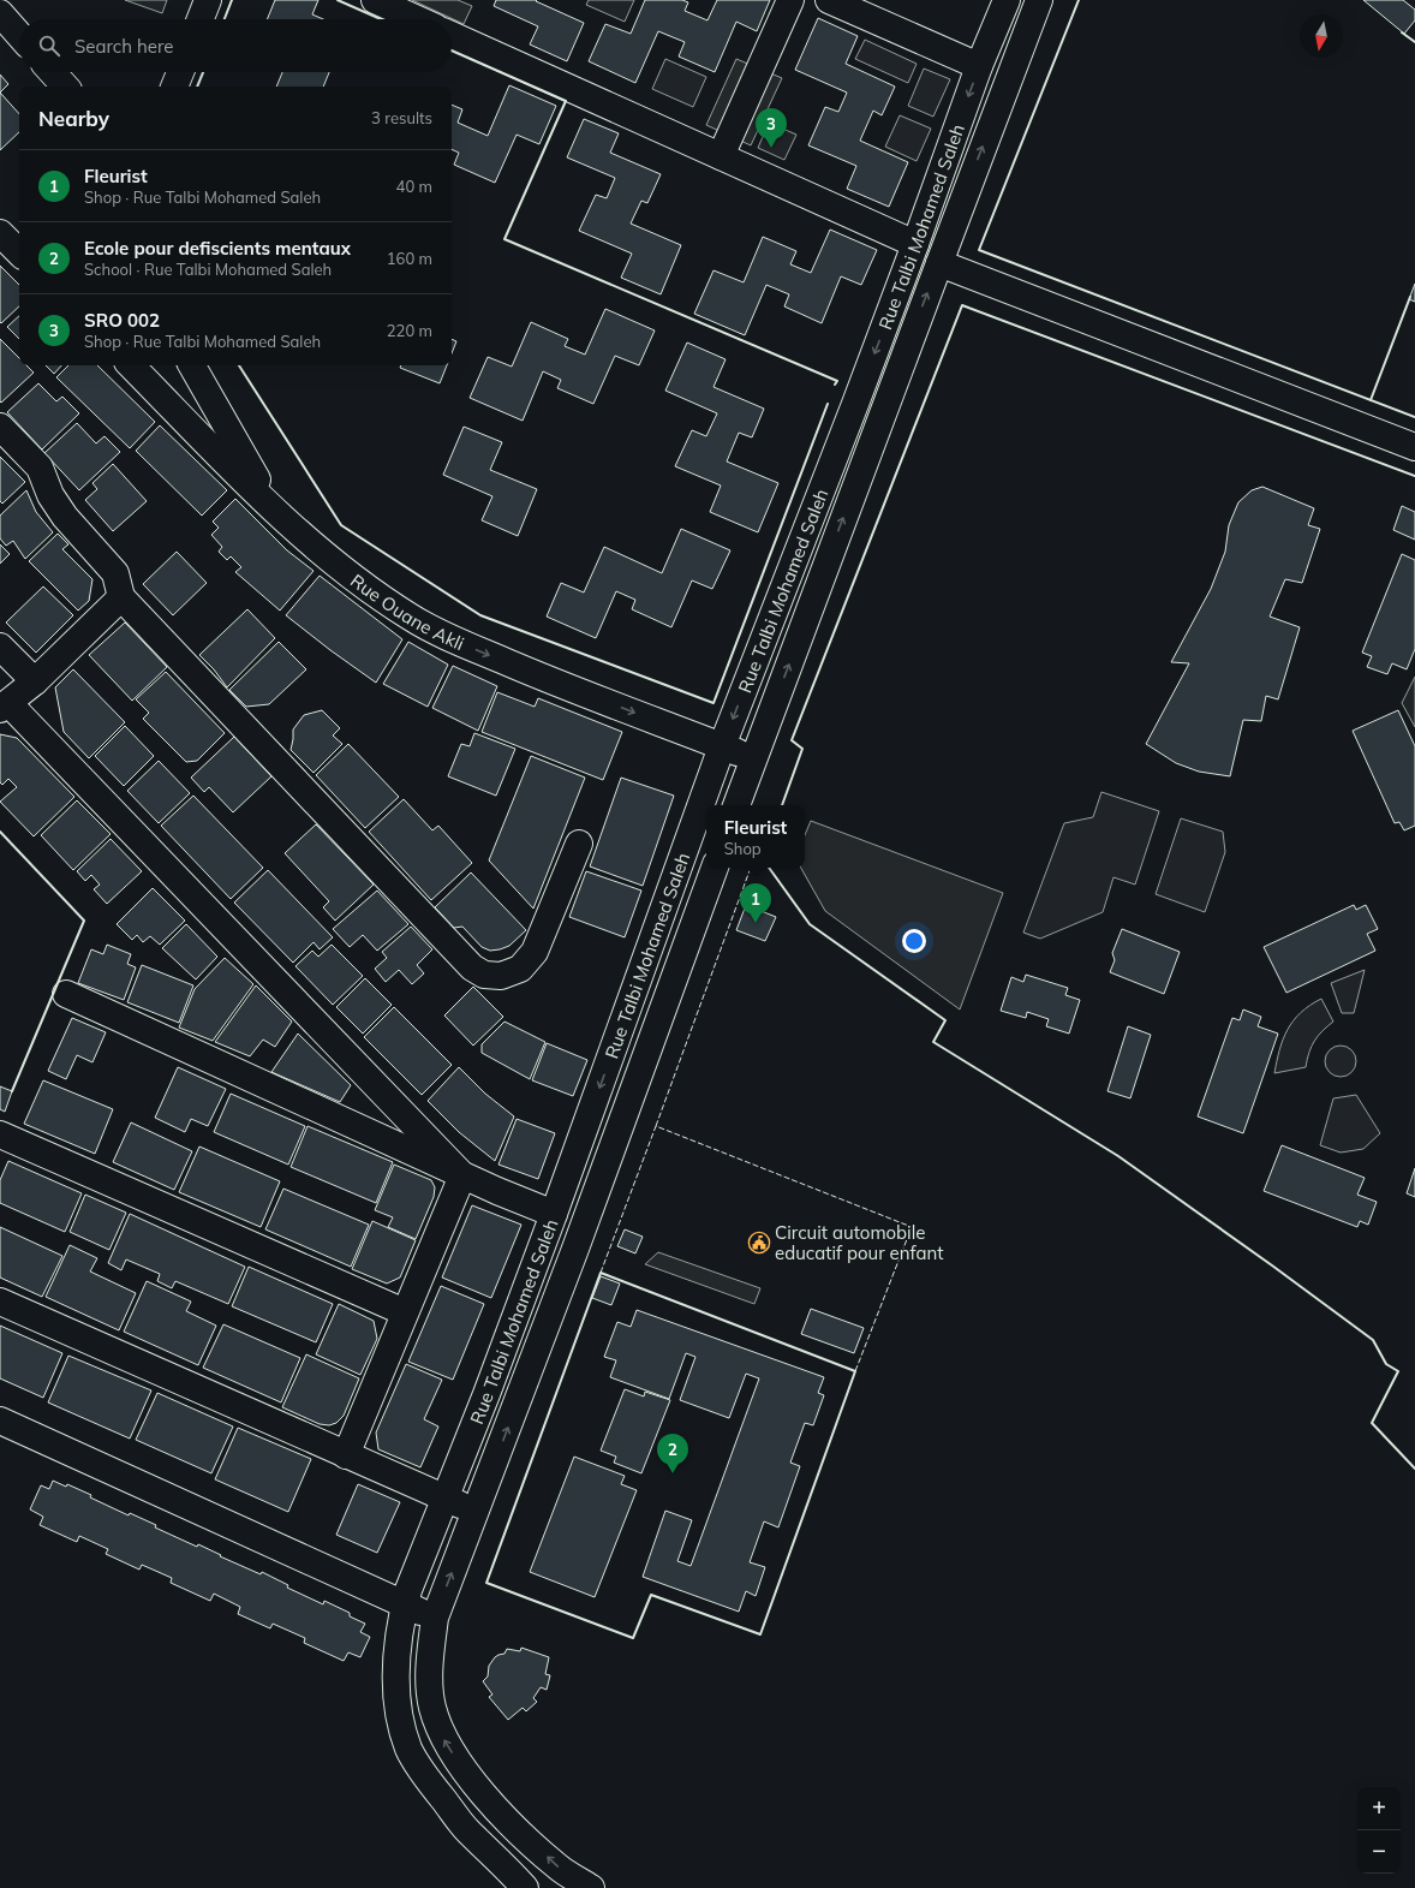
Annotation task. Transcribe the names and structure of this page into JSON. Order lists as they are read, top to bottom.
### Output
{
  "streets": {
    "street": ["Rue Talbi Mohamed Saleh", "Rue Ouane Akli"]
  },
  "crossings": [
    ["Rue Talbi Mohamed Saleh", "Rue Ouane Akli"]
  ],
  "one_way": ["Rue Ouane Akli"],
  "places": {
    "public building": ["Circuit automobile educatif pour enfant"]
  },
  "north": "bottom",
  "page": {
    "search": "Search here",
    "heading": ["Nearby", "3 results"],
    "pins": ["3", "1", "2"],
    "list": [
      {
        "mark": "1",
        "name": "Fleurist",
        "note": "Shop · Rue Talbi Mohamed Saleh",
        "value": "40 m"
      },
      {
        "mark": "2",
        "name": "Ecole pour defiscients mentaux",
        "note": "School · Rue Talbi Mohamed Saleh",
        "value": "160 m"
      },
      {
        "mark": "3",
        "name": "SRO 002",
        "note": "Shop · Rue Talbi Mohamed Saleh",
        "value": "220 m"
      }
    ],
    "popup": ["Fleurist", "Shop"],
    "map_buttons": ["+", "−"]
  }
}
